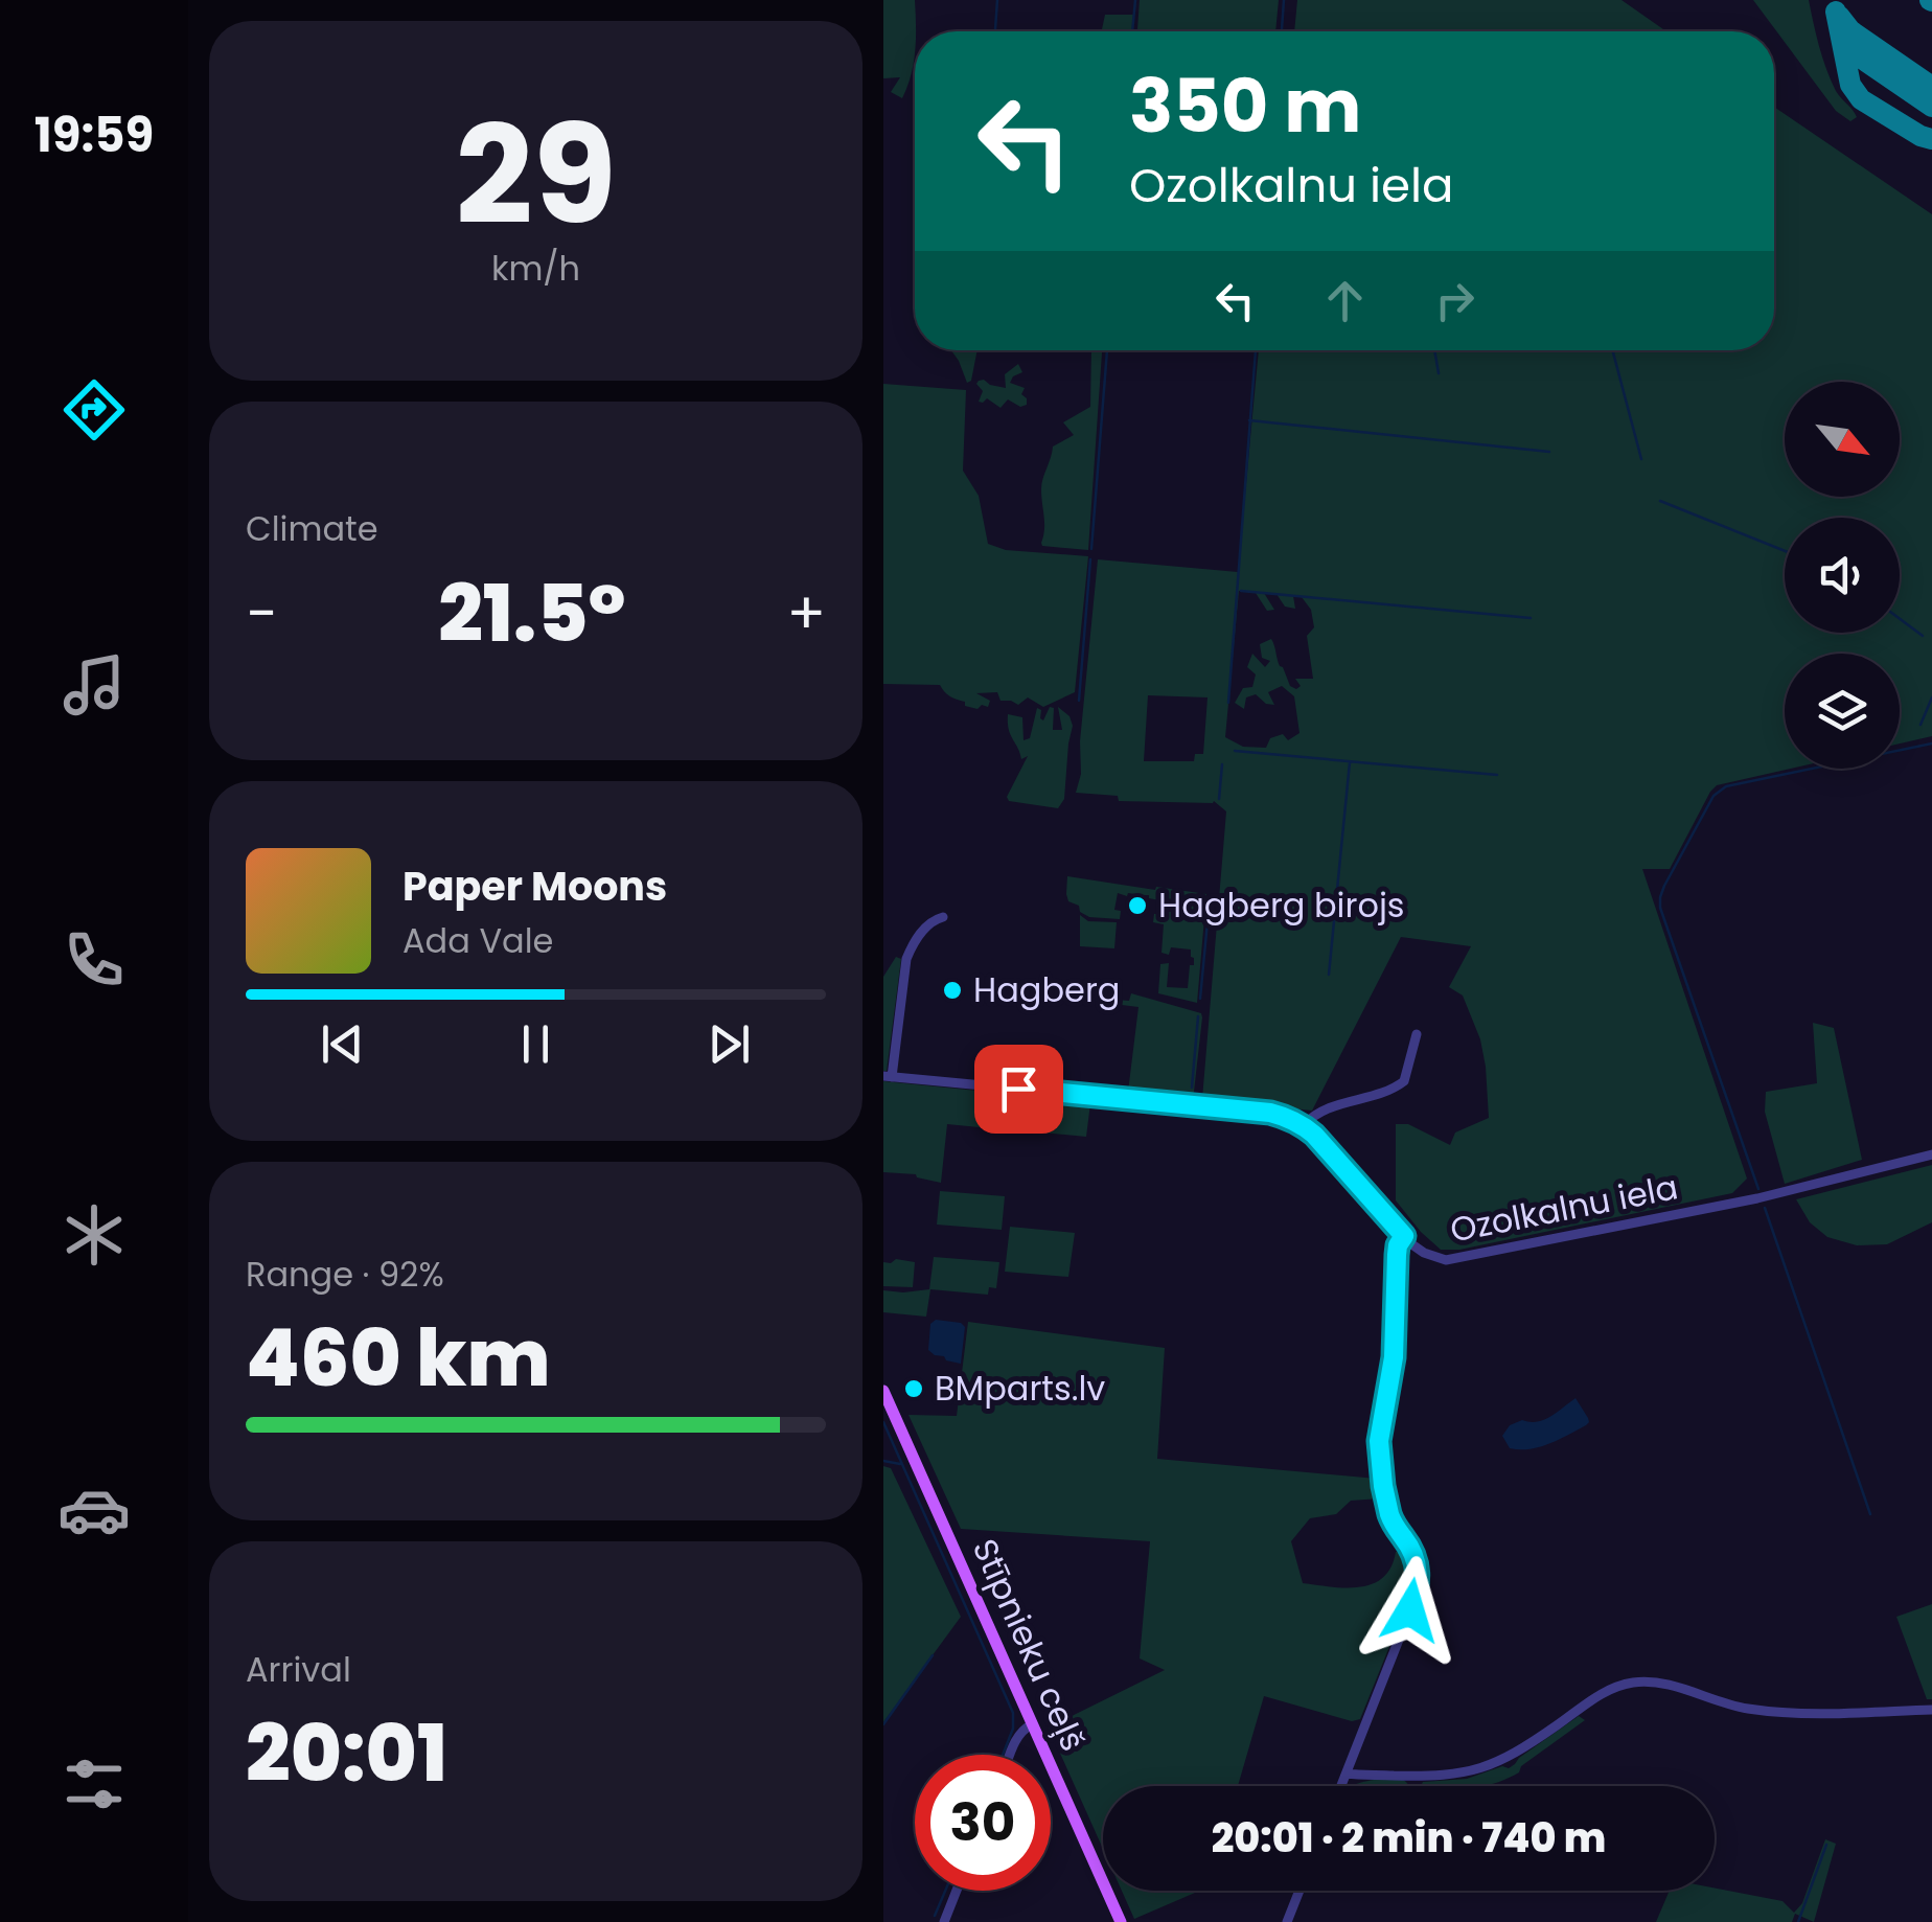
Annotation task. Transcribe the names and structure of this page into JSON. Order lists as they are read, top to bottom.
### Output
{
  "streets": {
    "main road": ["Stīpnieku ceļš"],
    "street": ["Ozolkalnu iela"]
  },
  "places": ["Hagberg birojs", "Hagberg", "BMparts.lv"],
  "north": "bottom right",
  "page": {
    "tabs": "19:59",
    "tile": [
      ["29", "km/h"],
      "Climate",
      ["Range · 92%", "460 km"],
      ["Arrival", "20:01"]
    ],
    "turn": ["350 m", "Ozolkalnu iela"],
    "heat": ["−", "21.5°", "+"],
    "song": ["Paper Moons", "Ada Vale"],
    "limit": "30",
    "trip": "20:01 · 2 min · 740 m"
  }
}
